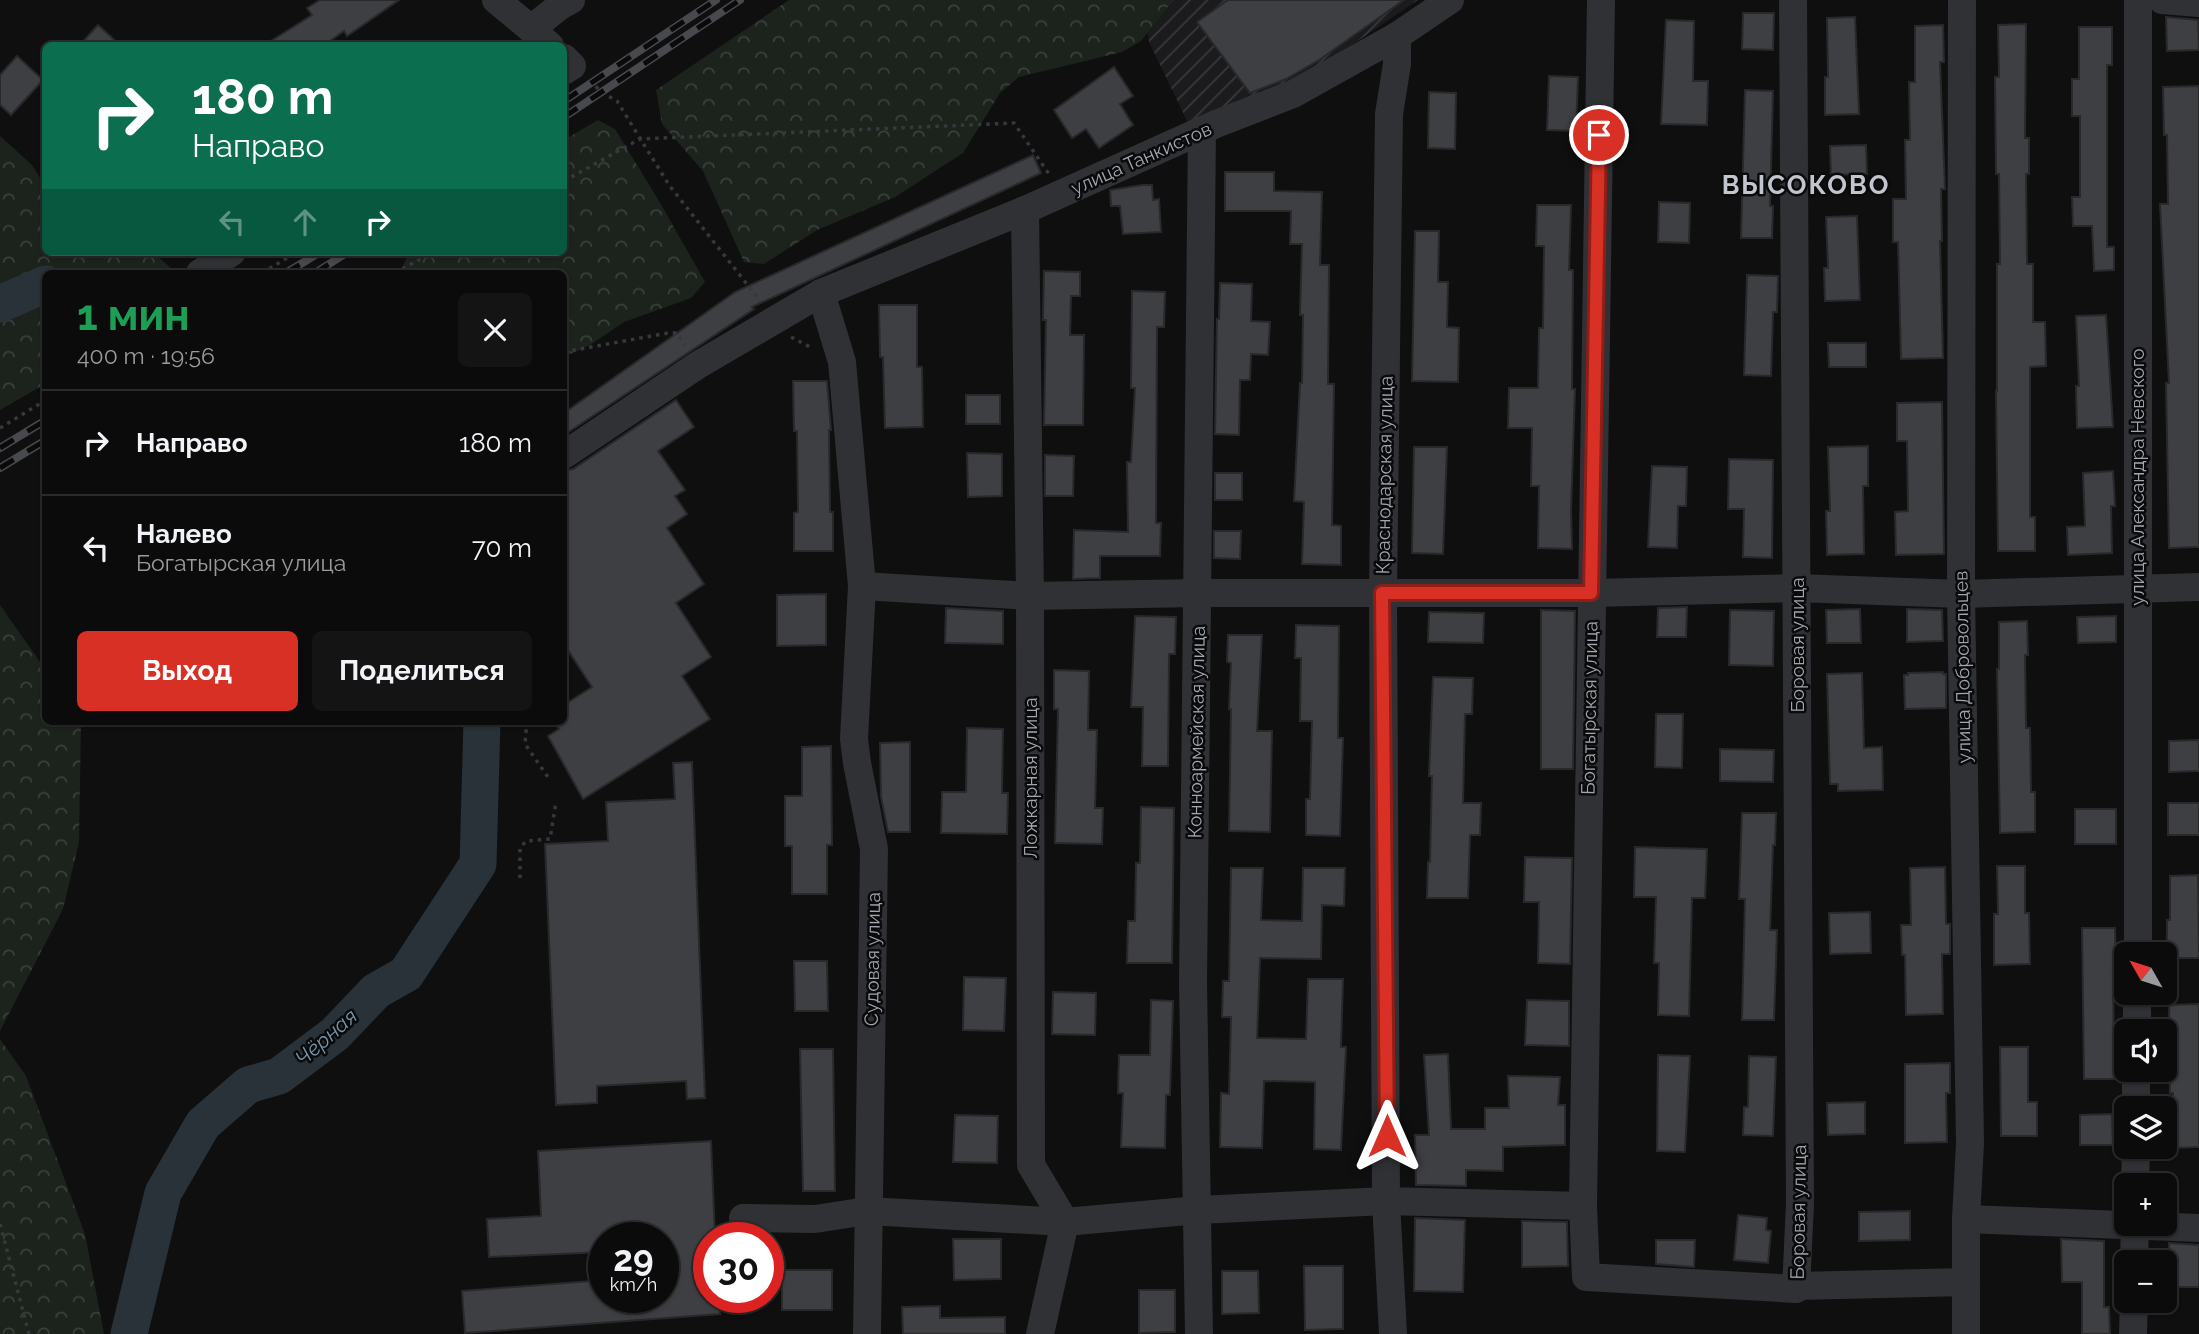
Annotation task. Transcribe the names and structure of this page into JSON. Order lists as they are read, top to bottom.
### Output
{
  "streets": {
    "street": [
      "улица Танкистов",
      "Краснодарская улица",
      "улица Александра Невского",
      "Боровая улица",
      "улица Добровольцев",
      "Богатырская улица",
      "Конноармейская улица",
      "Ложкарная улица",
      "Судовая улица"
    ]
  },
  "crossings": [
    ["улица Танкистов", "Краснодарская улица"],
    ["улица Танкистов", "Конноармейская улица"],
    ["улица Танкистов", "Ложкарная улица"],
    ["Боровая улица", "Богатырская улица"]
  ],
  "districts": ["ВЫСОКОВО"],
  "water": ["Чёрная"],
  "north": "top left",
  "page": {
    "turn": ["180 m", "Направо"],
    "heading": ["1 мин", "400 m · 19:56"],
    "list": [
      {
        "name": "Направо",
        "value": "180 m"
      },
      {
        "name": "Налево",
        "note": "Богатырская улица",
        "value": "70 m"
      }
    ],
    "buttons": ["Выход", "Поделиться"],
    "map_buttons": ["+", "−"],
    "speed": "29 km/h",
    "limit": "30"
  }
}
